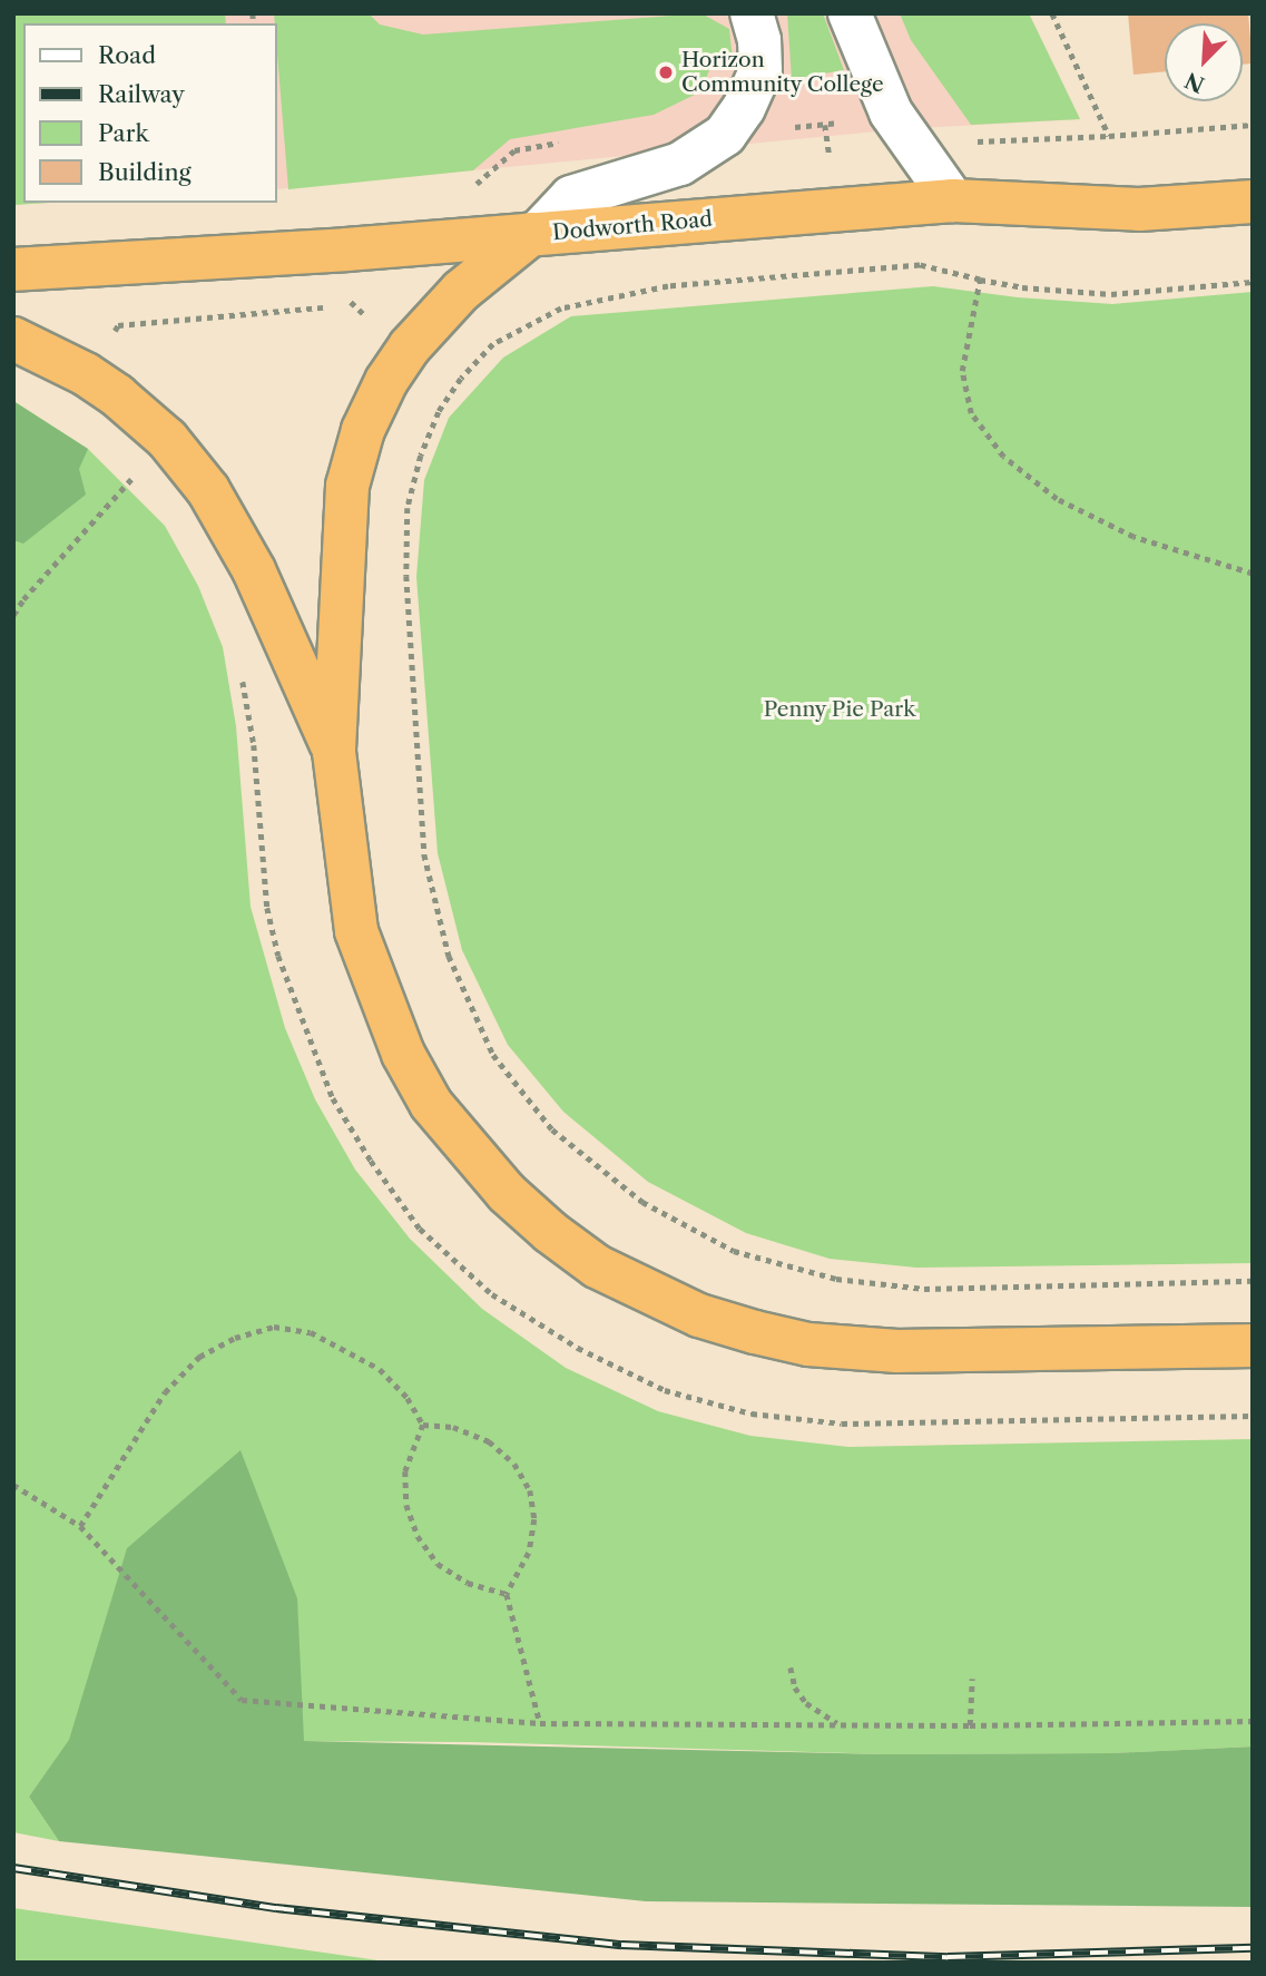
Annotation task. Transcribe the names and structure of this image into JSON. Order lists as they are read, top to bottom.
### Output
{
  "streets": {
    "highway": ["Dodworth Road"]
  },
  "parks": ["Penny Pie Park"],
  "places": ["Horizon Community College"],
  "legend": [
    "Road",
    "Railway",
    "Park",
    "Building"
  ],
  "north": "bottom left"
}
